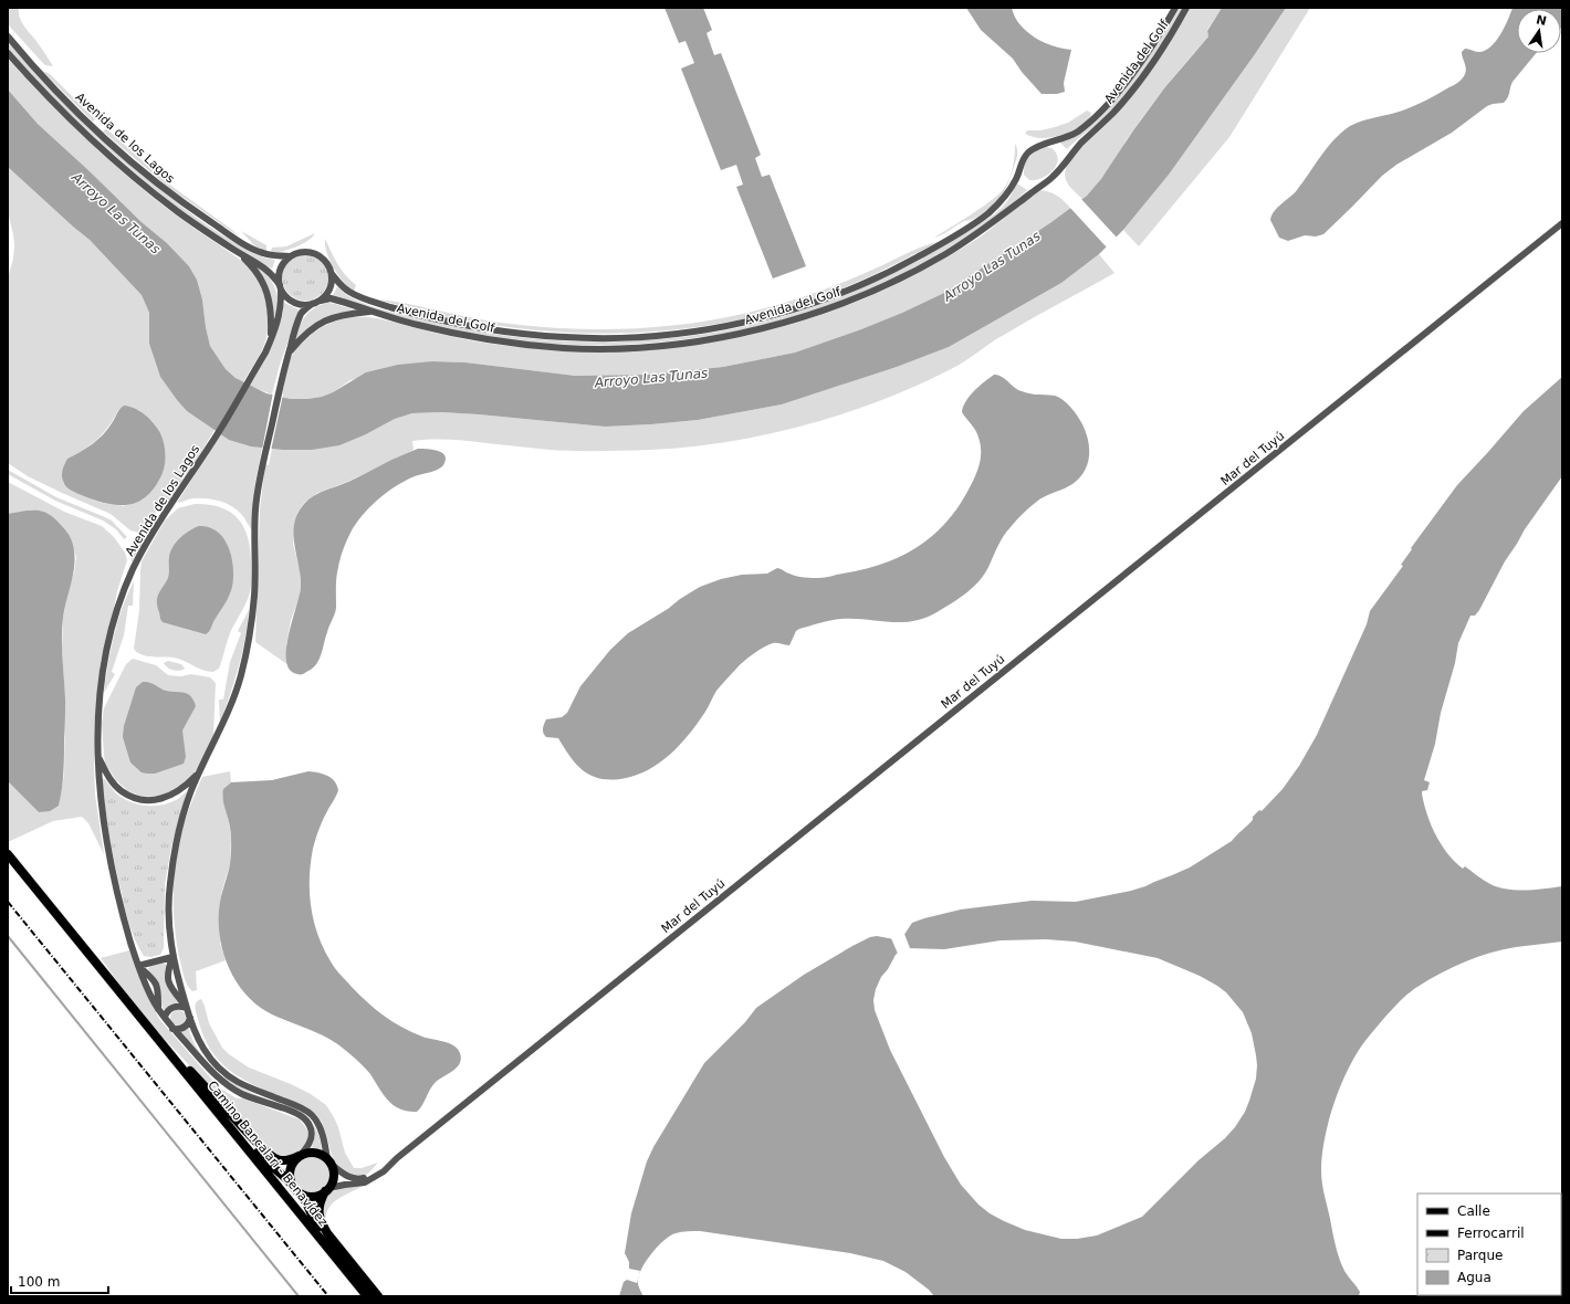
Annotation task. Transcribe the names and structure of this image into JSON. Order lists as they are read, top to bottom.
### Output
{
  "streets": {
    "main road": ["Camino Bancalari - Benavídez"],
    "street": ["Avenida del Golf", "Avenida de los Lagos", "Mar del Tuyú"]
  },
  "crossings": [
    ["Avenida del Golf", "Avenida de los Lagos"]
  ],
  "water": ["Arroyo Las Tunas"],
  "legend": [
    "Calle",
    "Ferrocarril",
    "Parque",
    "Agua"
  ],
  "scale_bar": "100 m",
  "north": "top"
}
